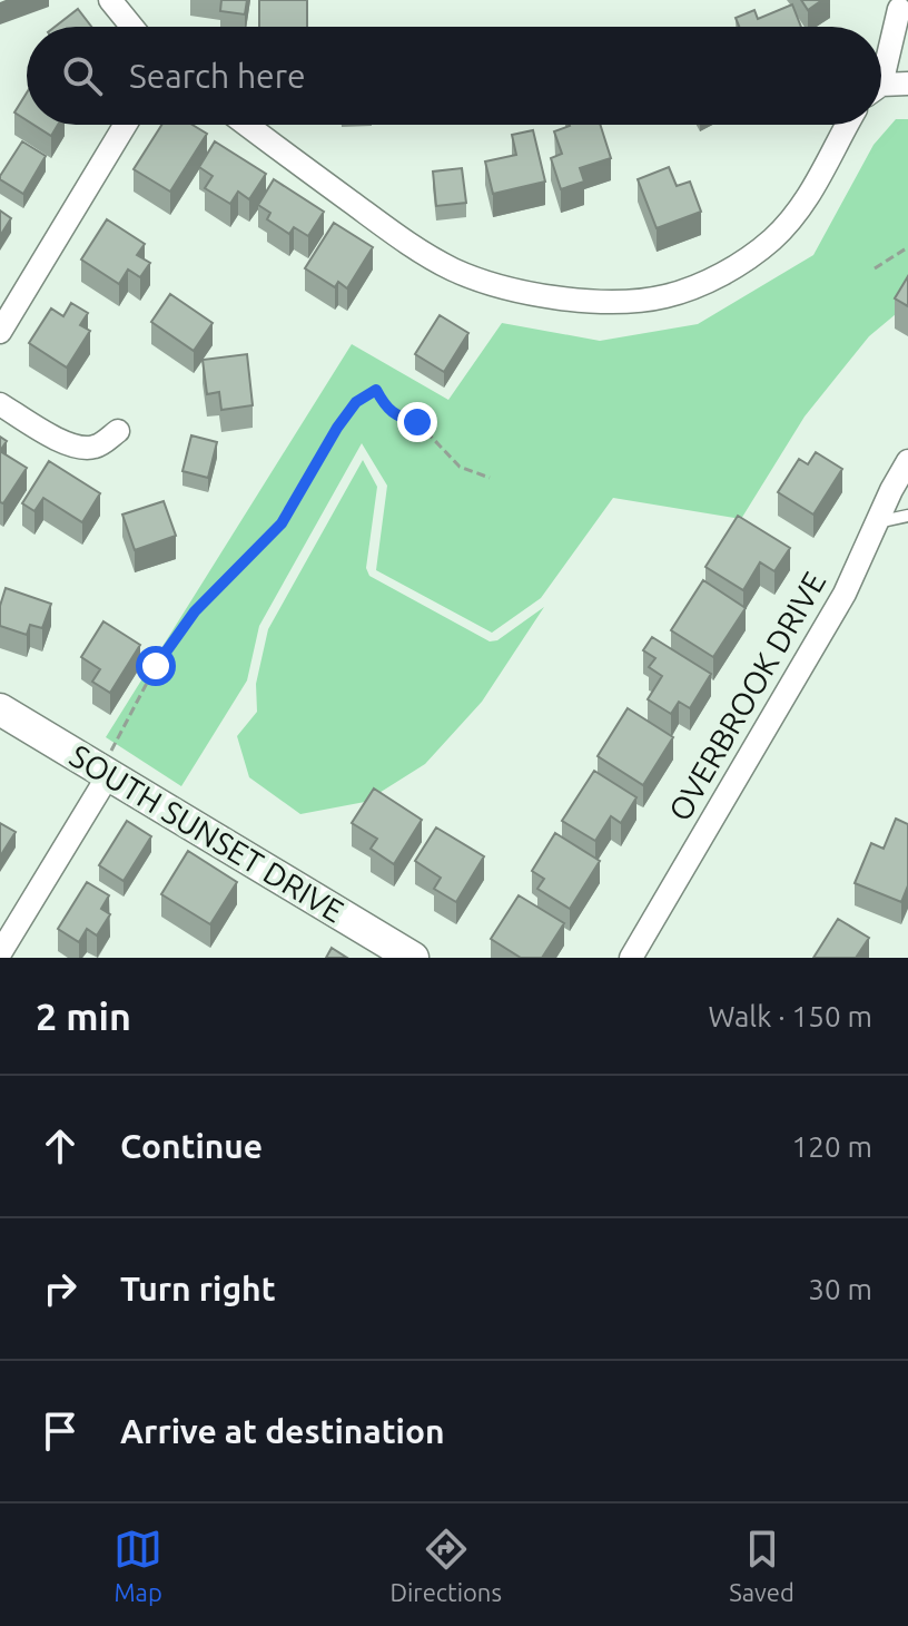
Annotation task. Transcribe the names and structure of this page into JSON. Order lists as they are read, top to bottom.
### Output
{
  "streets": {
    "street": ["OVERBROOK DRIVE", "SOUTH SUNSET DRIVE"]
  },
  "page": {
    "search": "Search here",
    "heading": ["2 min", "Walk · 150 m"],
    "list": [
      ["Continue", "120 m"],
      ["Turn right", "30 m"],
      "Arrive at destination"
    ],
    "nav": ["Map", "Directions", "Saved"]
  }
}
